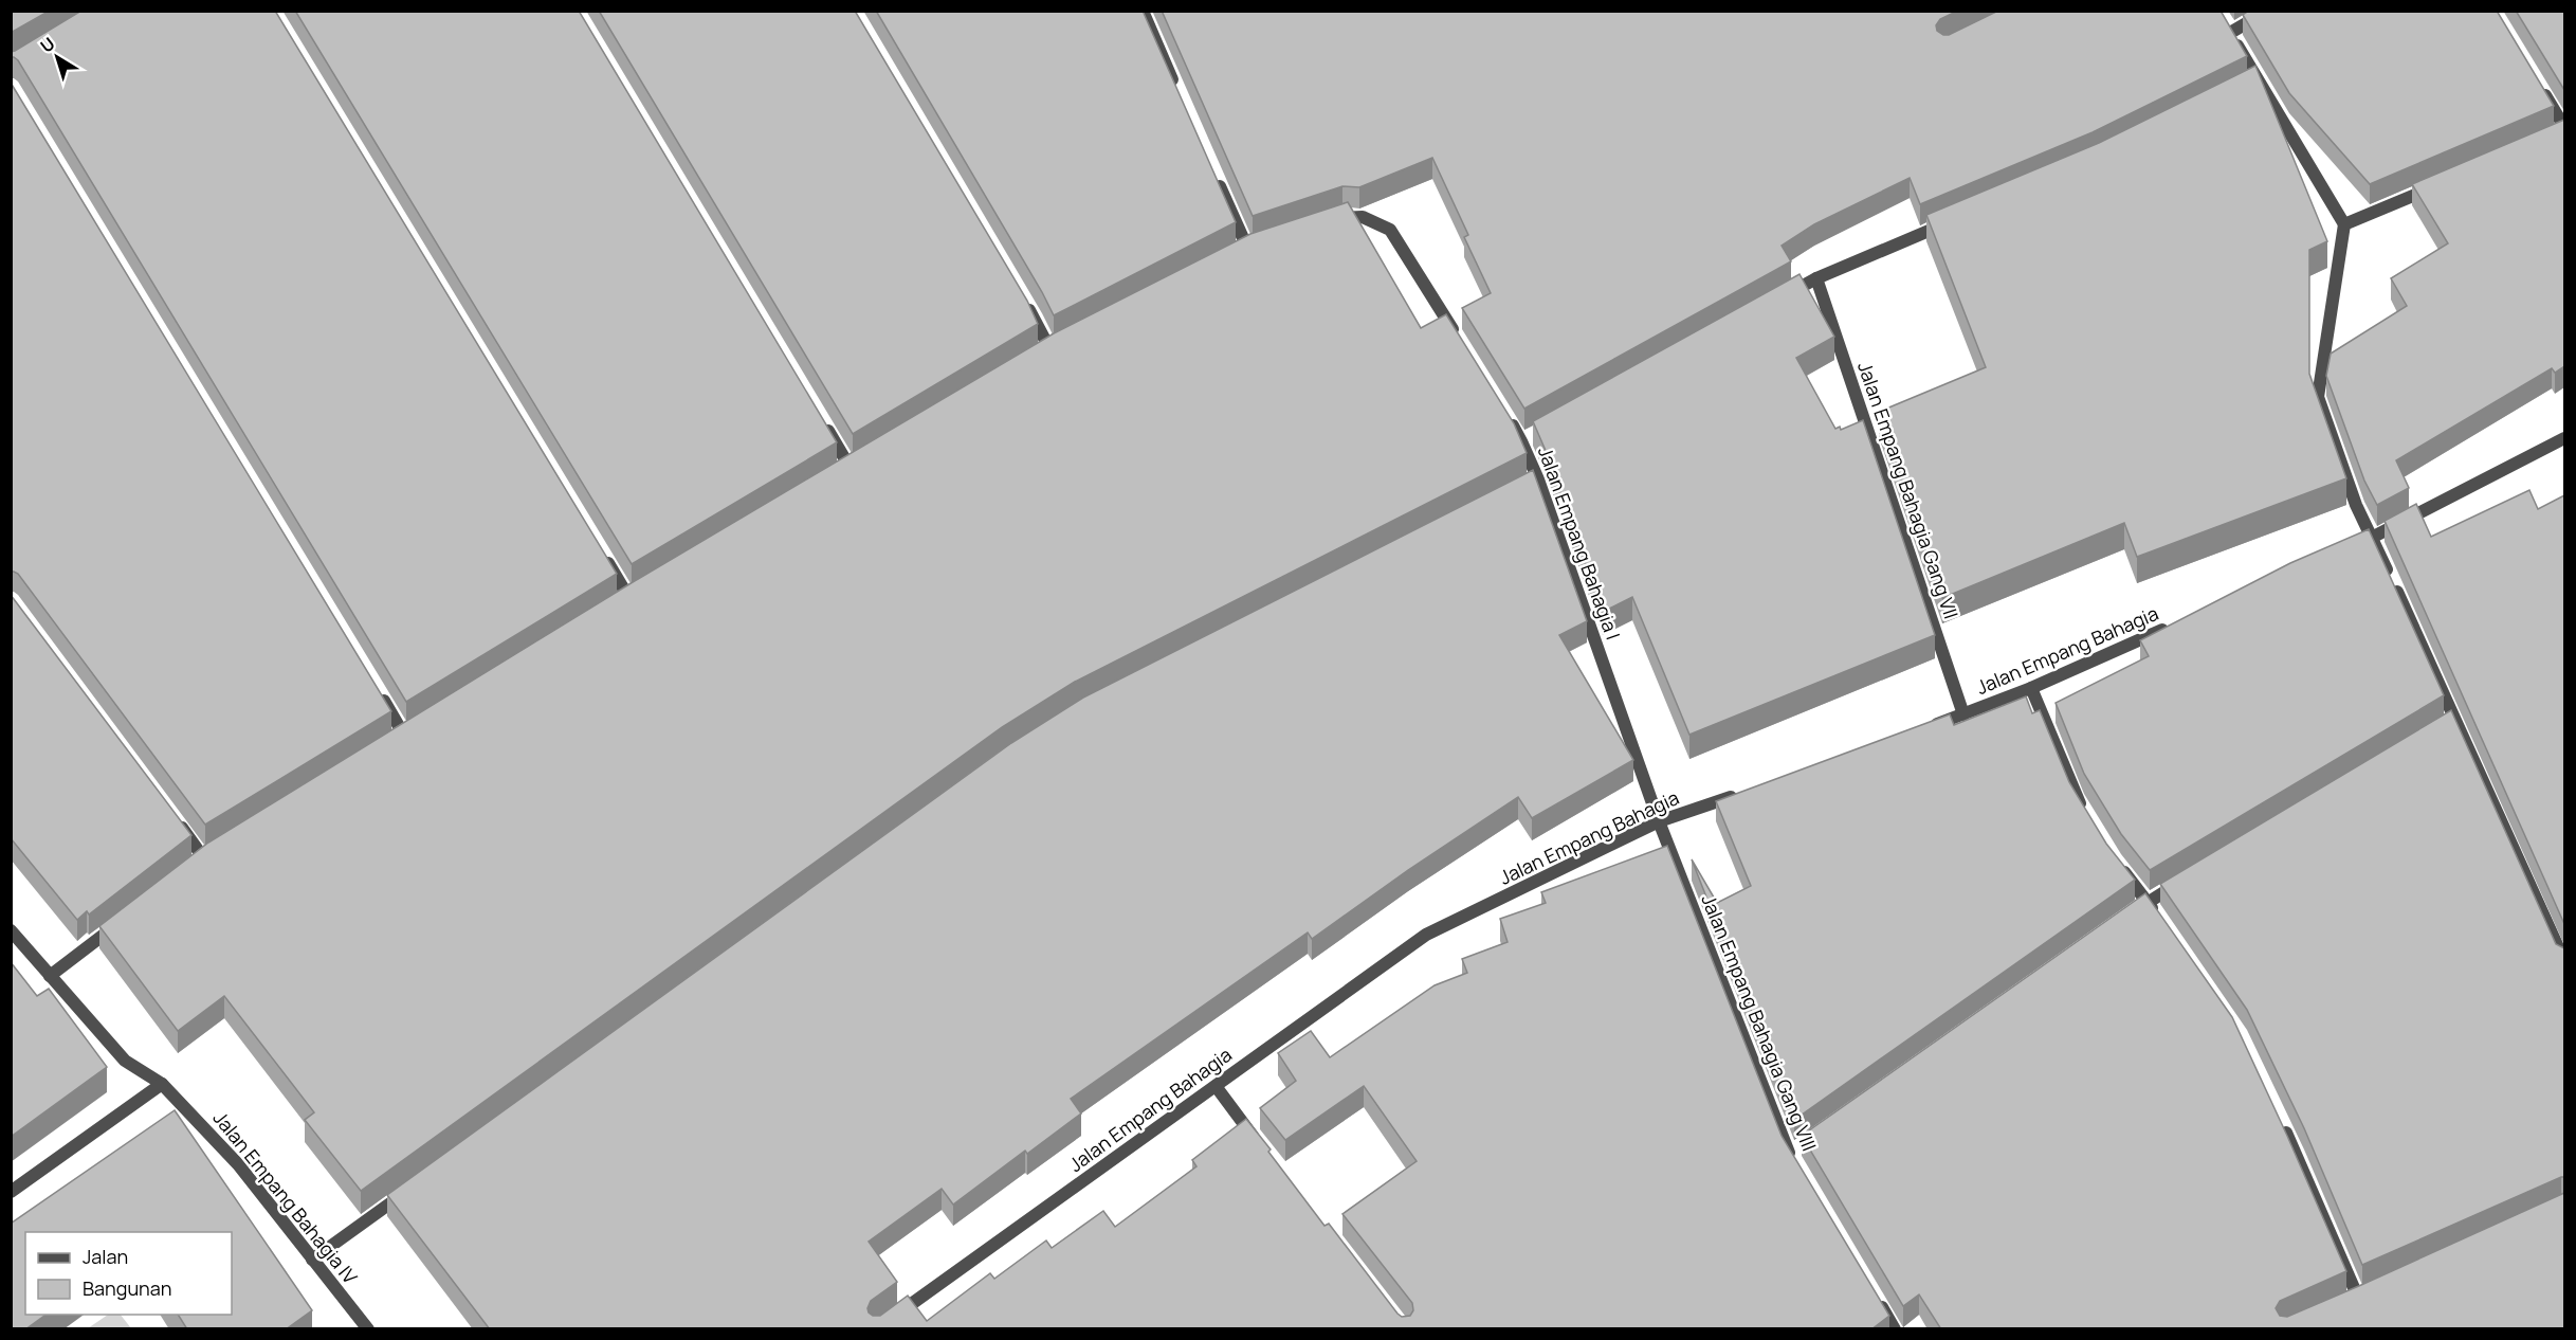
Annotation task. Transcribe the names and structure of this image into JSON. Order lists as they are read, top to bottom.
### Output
{
  "streets": {
    "street": [
      "Jalan Empang Bahagia Gang VII",
      "Jalan Empang Bahagia I",
      "Jalan Empang Bahagia",
      "Jalan Empang Bahagia Gang VIII",
      "Jalan Empang Bahagia IV"
    ]
  },
  "crossings": [
    ["Jalan Empang Bahagia Gang VII", "Jalan Empang Bahagia"],
    ["Jalan Empang Bahagia I", "Jalan Empang Bahagia"],
    ["Jalan Empang Bahagia I", "Jalan Empang Bahagia Gang VIII"],
    ["Jalan Empang Bahagia", "Jalan Empang Bahagia Gang VIII"]
  ],
  "legend": ["Jalan", "Bangunan"],
  "north": "top left"
}
